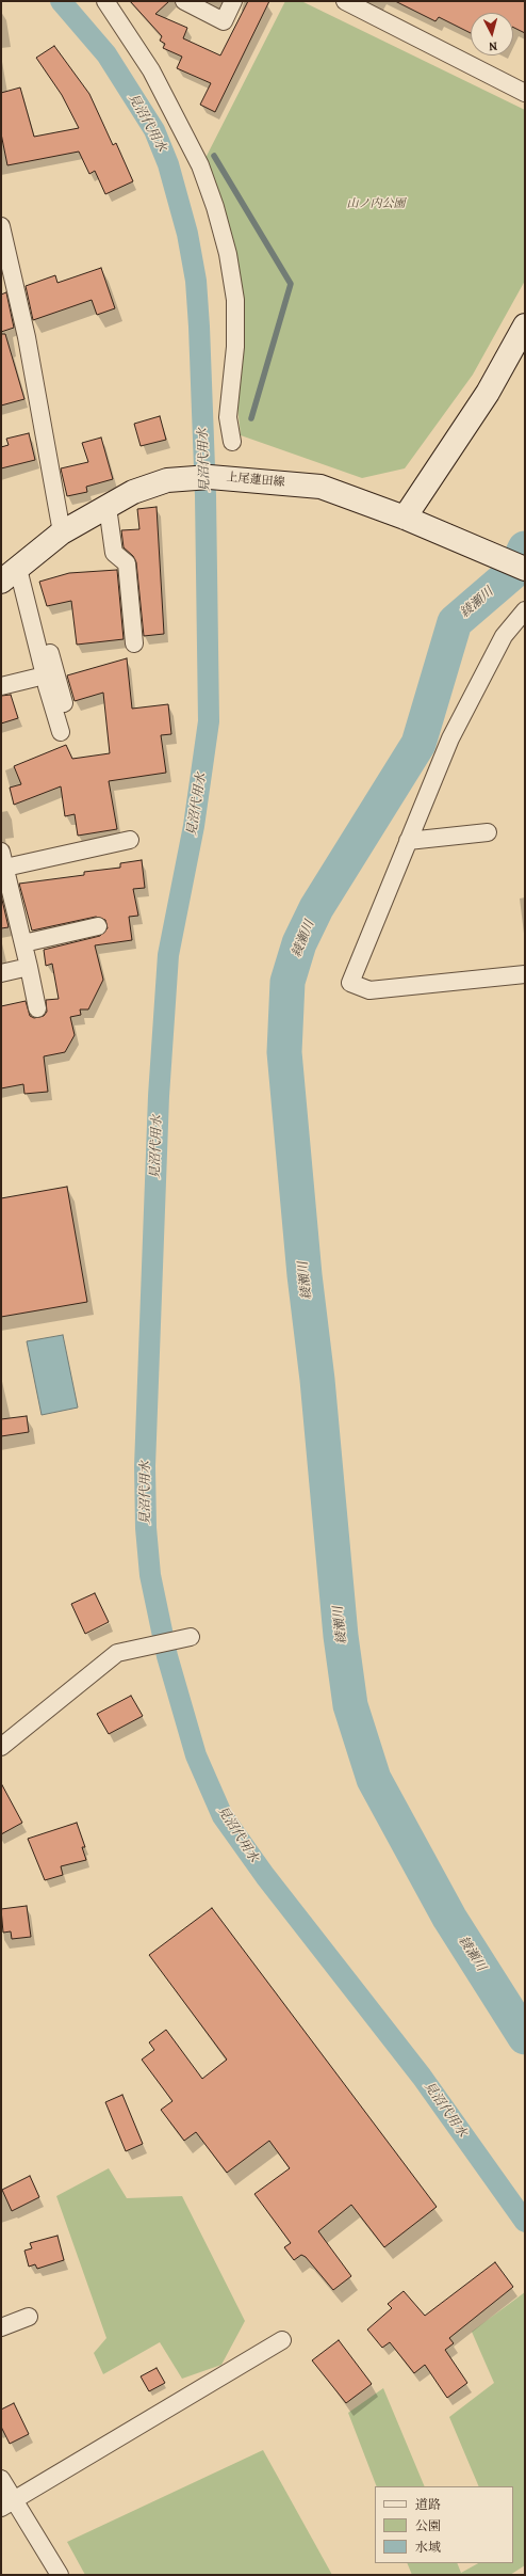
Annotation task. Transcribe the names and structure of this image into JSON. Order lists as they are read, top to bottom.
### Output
{
  "streets": {
    "main road": ["上尾蓮田線"]
  },
  "water": ["見沼代用水", "綾瀬川"],
  "parks": ["山ノ内公園"],
  "legend": ["道路", "公園", "水域"],
  "north": "bottom"
}
